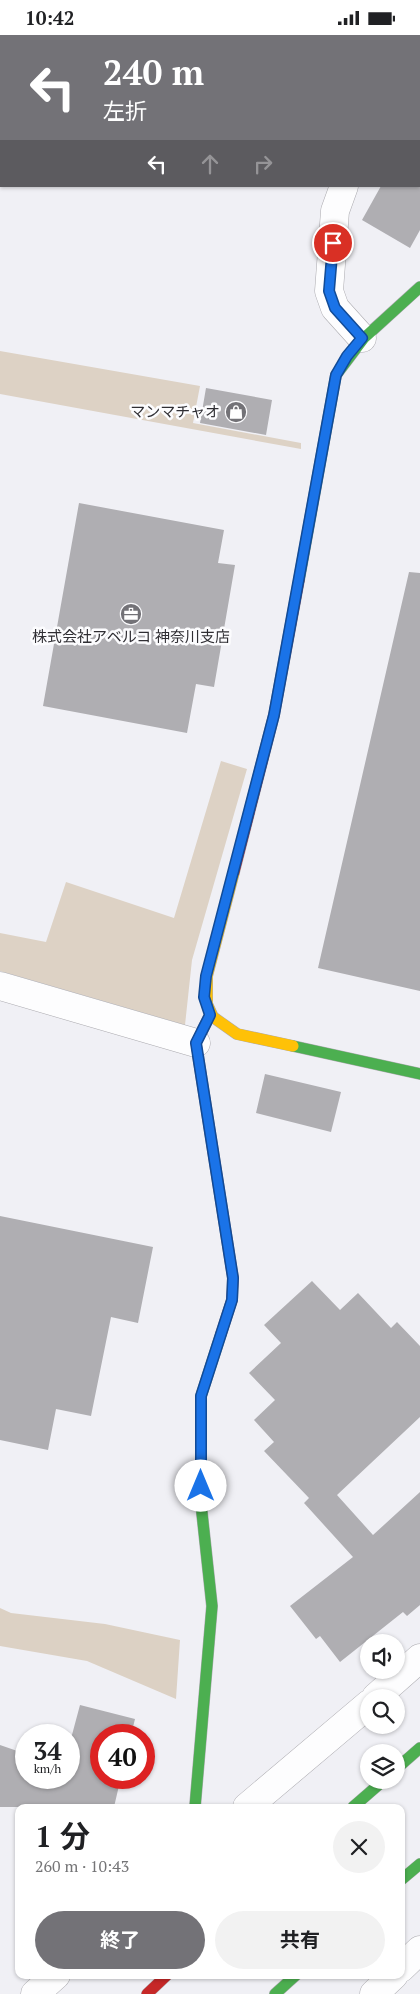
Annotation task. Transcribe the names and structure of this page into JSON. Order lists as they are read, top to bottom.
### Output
{
  "places": {
    "shop": ["マンマチャオ"],
    "office": ["株式会社アベルコ 神奈川支店"]
  },
  "page": {
    "status": "10:42",
    "turn": ["240 m", "左折"],
    "speed": "34 km/h",
    "limit": "40",
    "heading": ["1 分", "260 m · 10:43"],
    "buttons": ["終了", "共有"]
  }
}
